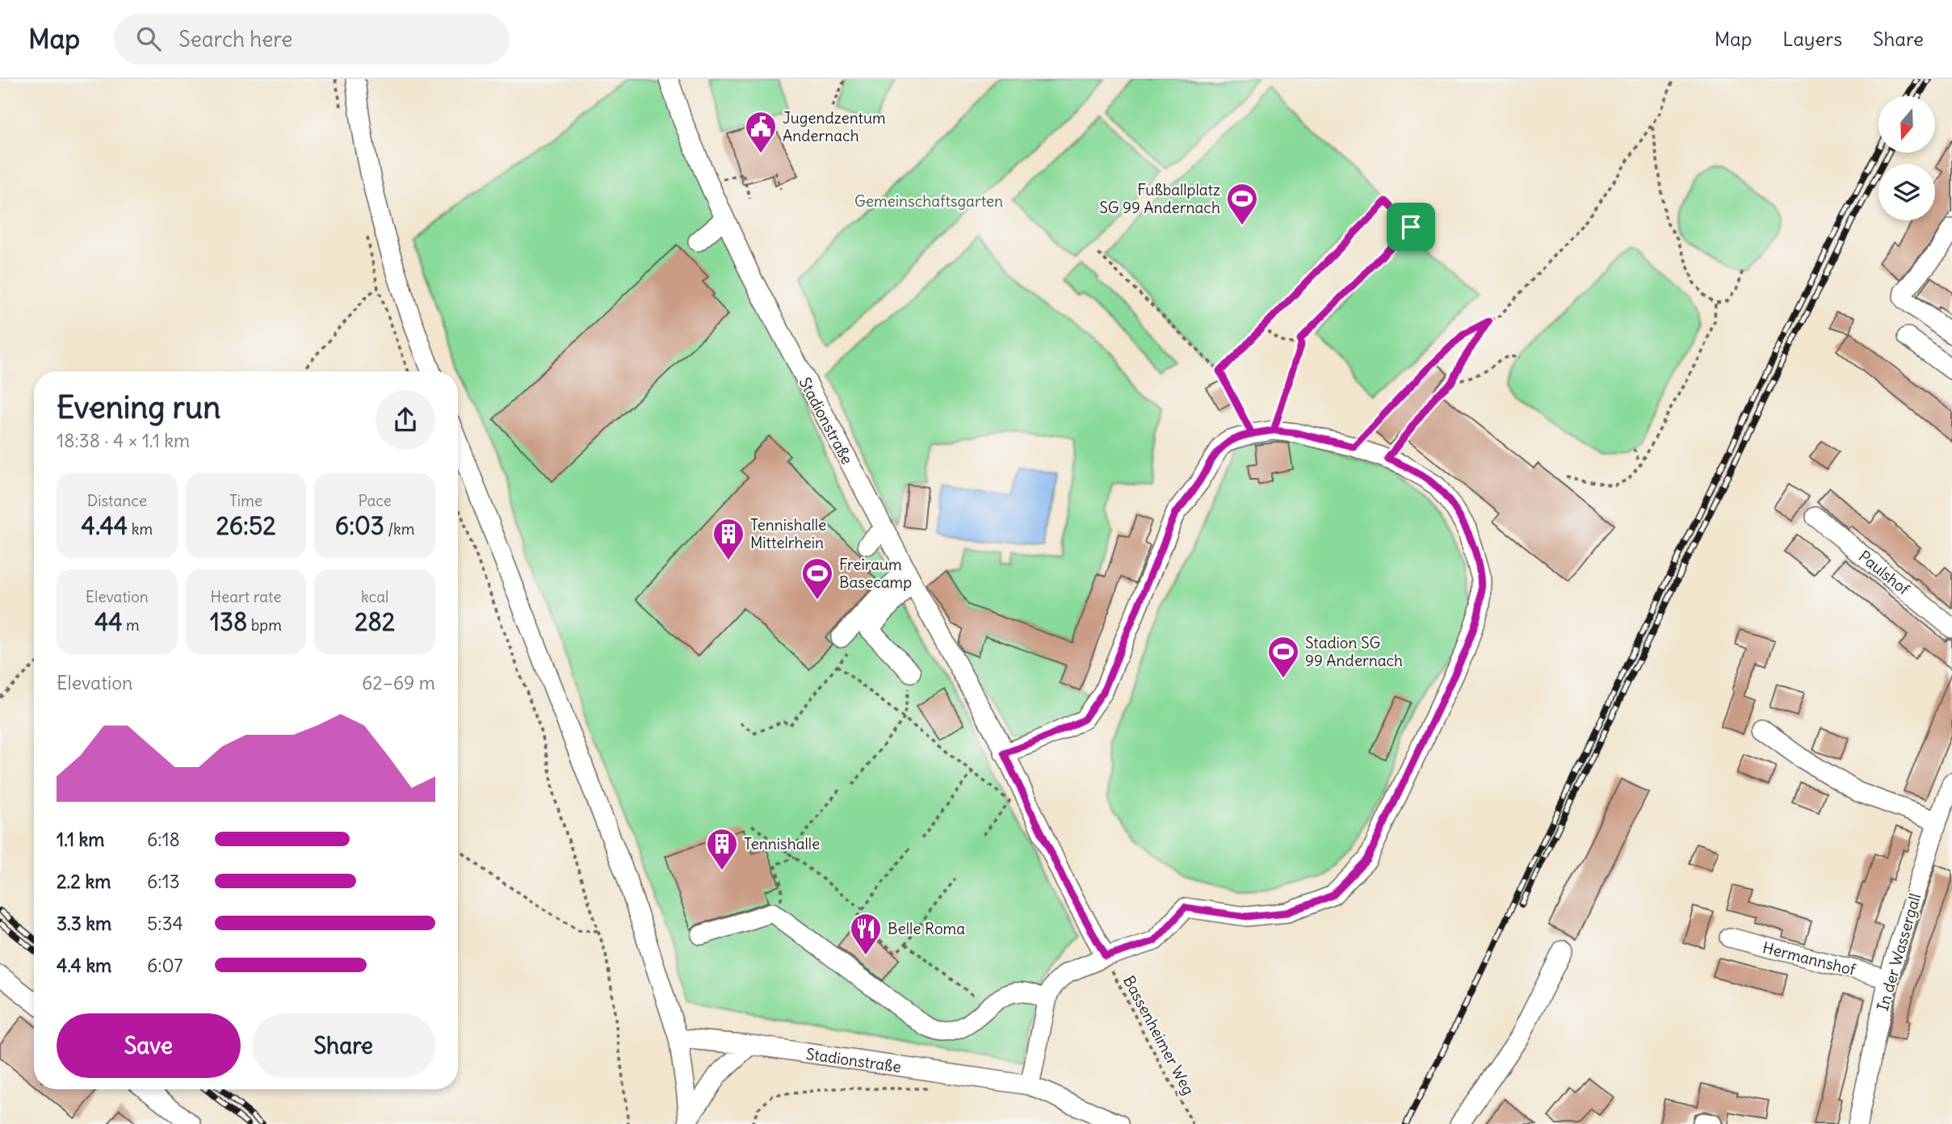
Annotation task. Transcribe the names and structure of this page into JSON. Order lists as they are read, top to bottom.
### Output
{
  "streets": {
    "street": [
      "Stadionstraße",
      "Paulshof",
      "In der Wassergall",
      "Hermannshof"
    ],
    "path": ["Bassenheimer Weg"]
  },
  "crossings": [
    ["Stadionstraße", "Bassenheimer Weg"],
    ["In der Wassergall", "Hermannshof"]
  ],
  "parks": ["Gemeinschaftsgarten"],
  "places": {
    "public building": ["Jugendzentum Andernach"],
    "sports": ["Fußballplatz SG 99 Andernach", "Freiraum Basecamp", "Stadion SG 99 Andernach"],
    "building": ["Tennishalle Mittelrhein", "Tennishalle"],
    "restaurant": ["Belle Roma"]
  },
  "north": "bottom",
  "page": {
    "header": "Map",
    "search": "Search here",
    "nav": ["Map", "Layers", "Share"],
    "heading": ["Evening run", "18:38 · 4 × 1.1 km"],
    "stats": [
      ["Distance", "4.44 km"],
      ["Time", "26:52"],
      ["Pace", "6:03 /km"],
      ["Elevation", "44 m"],
      ["Heart rate", "138 bpm"],
      ["kcal", "282"]
    ],
    "chart": ["Elevation", "62–69 m"],
    "list": [
      {
        "name": "1.1 km",
        "note": "6:18"
      },
      {
        "name": "2.2 km",
        "note": "6:13"
      },
      {
        "name": "3.3 km",
        "note": "5:34"
      },
      {
        "name": "4.4 km",
        "note": "6:07"
      }
    ],
    "buttons": ["Save", "Share"]
  }
}
